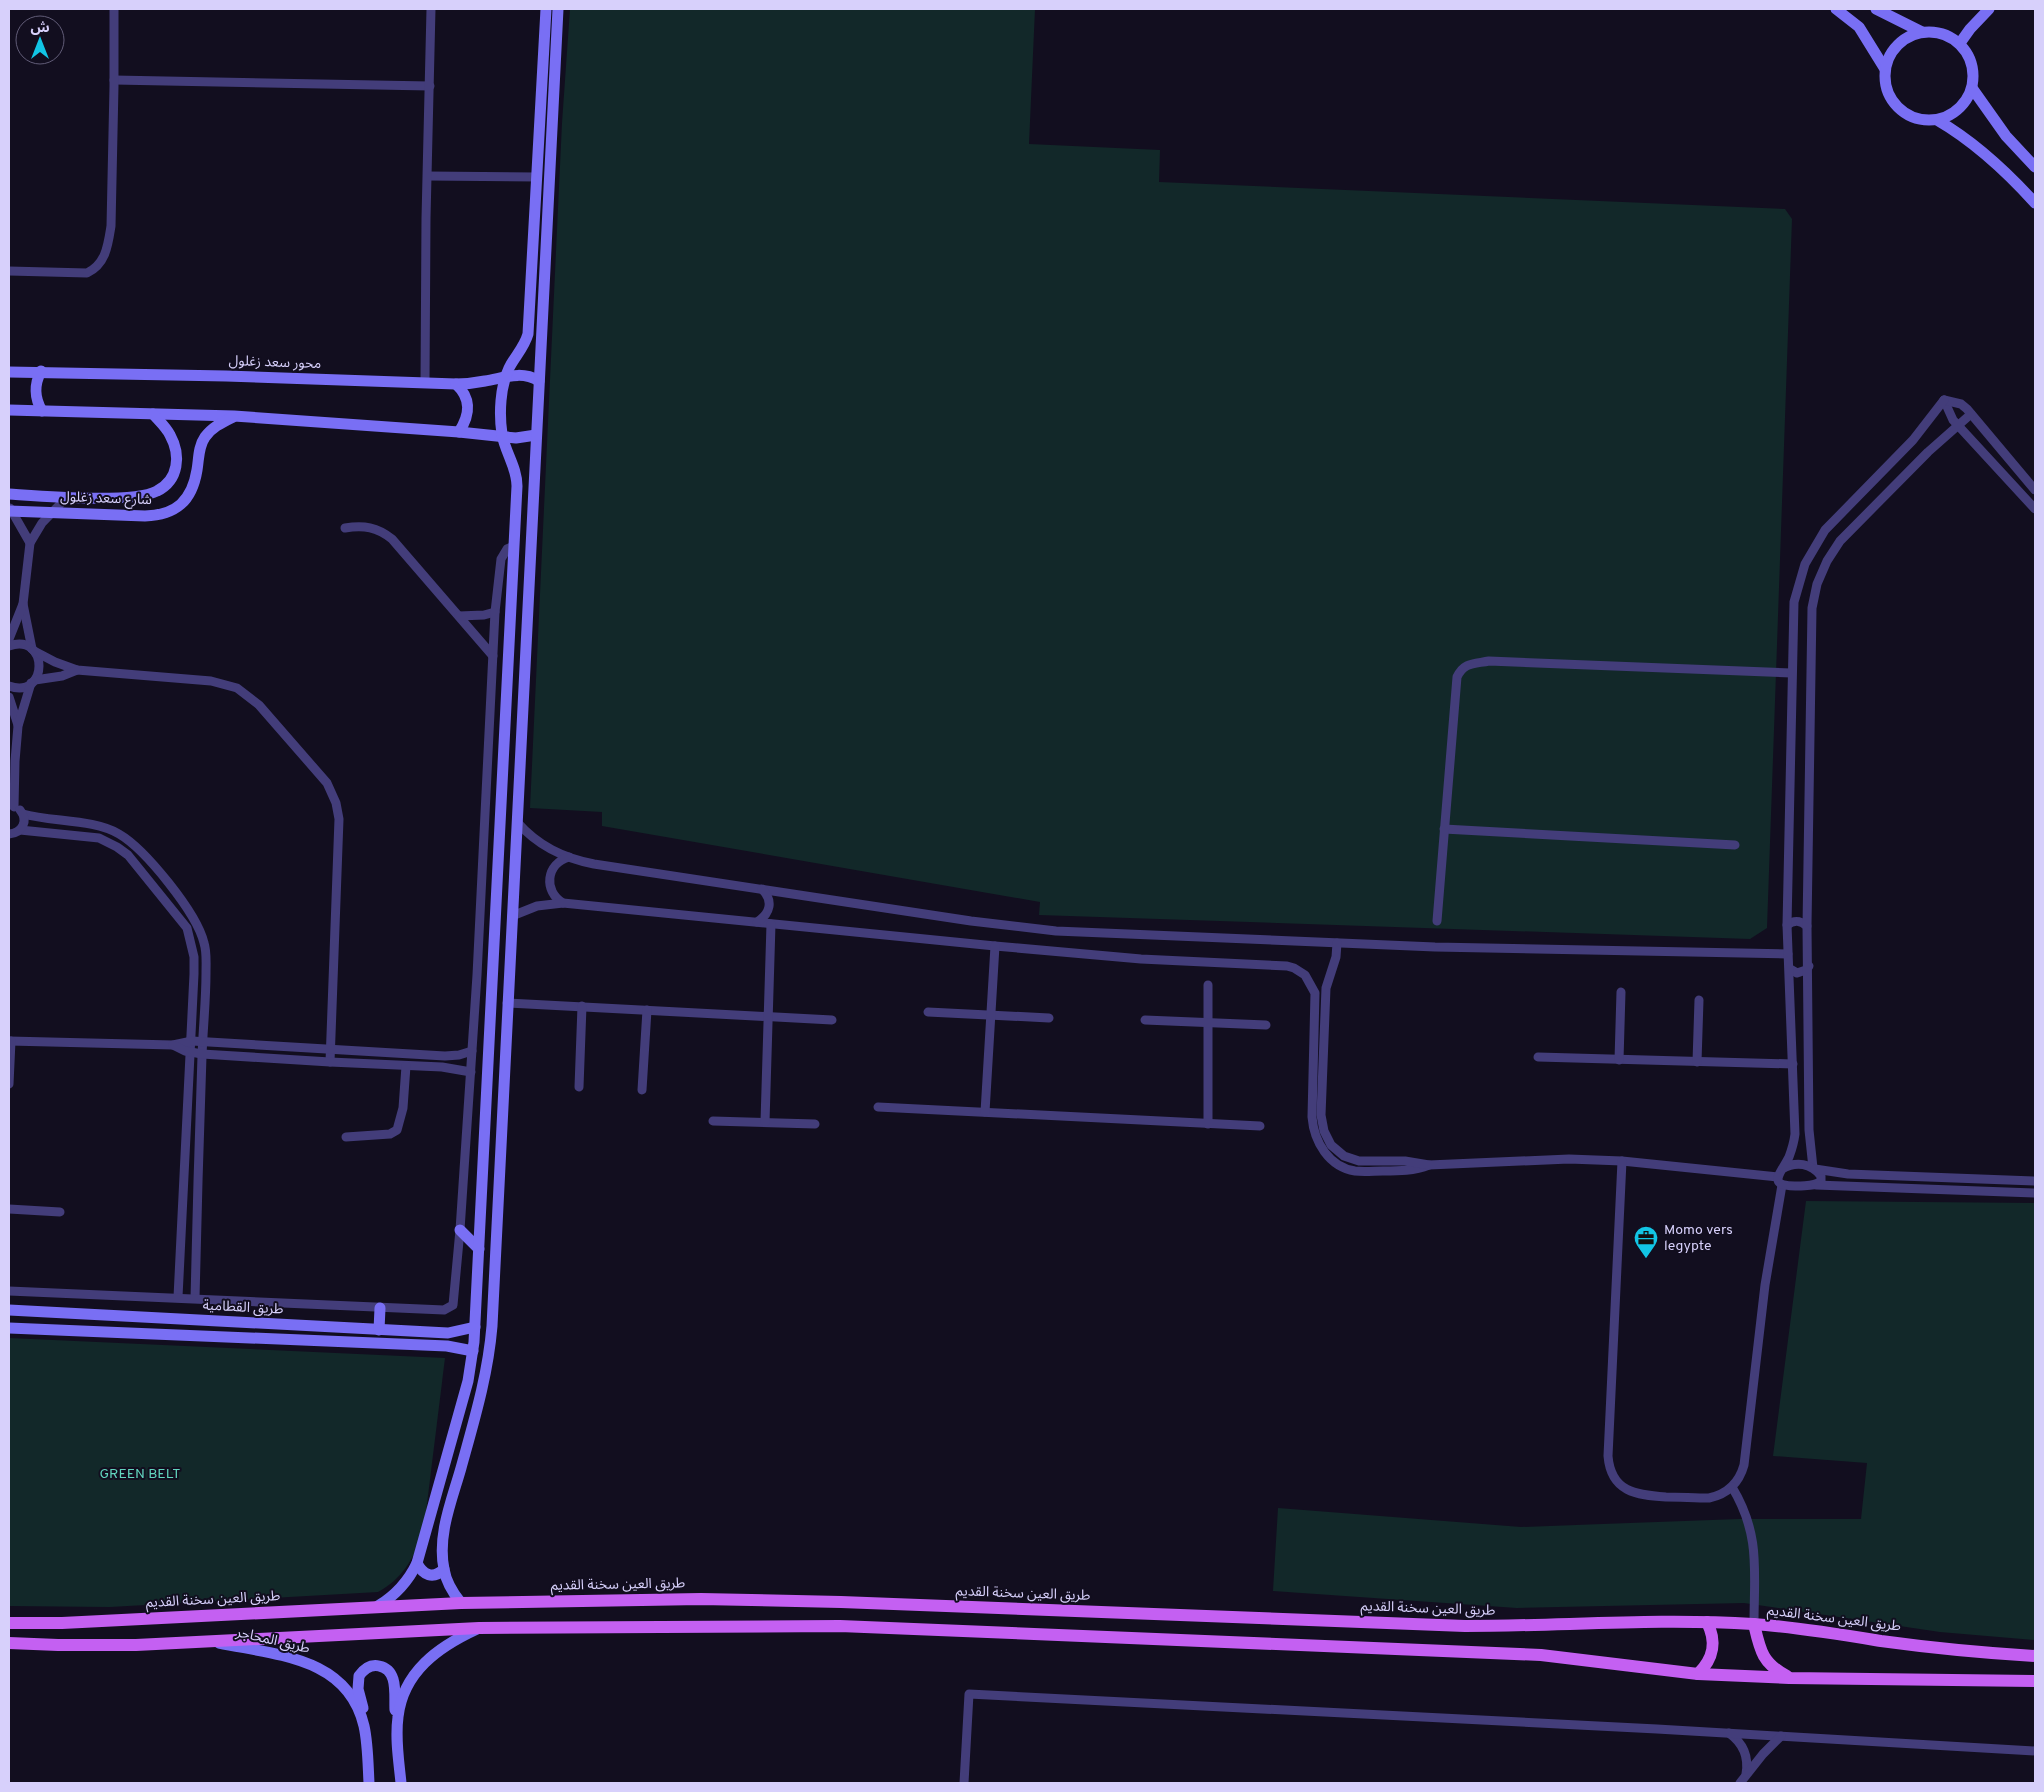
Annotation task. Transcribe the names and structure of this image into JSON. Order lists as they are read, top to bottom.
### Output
{
  "streets": {
    "main road": [
      "محور سعد زغلول",
      "شارع سعد زغلول",
      "طريق القطامية",
      "طريق العين سخنة القديم",
      "طريق المحاجر"
    ]
  },
  "parks": ["GREEN BELT"],
  "places": {
    "office": ["Momo vers legypte"]
  },
  "north": "top"
}
